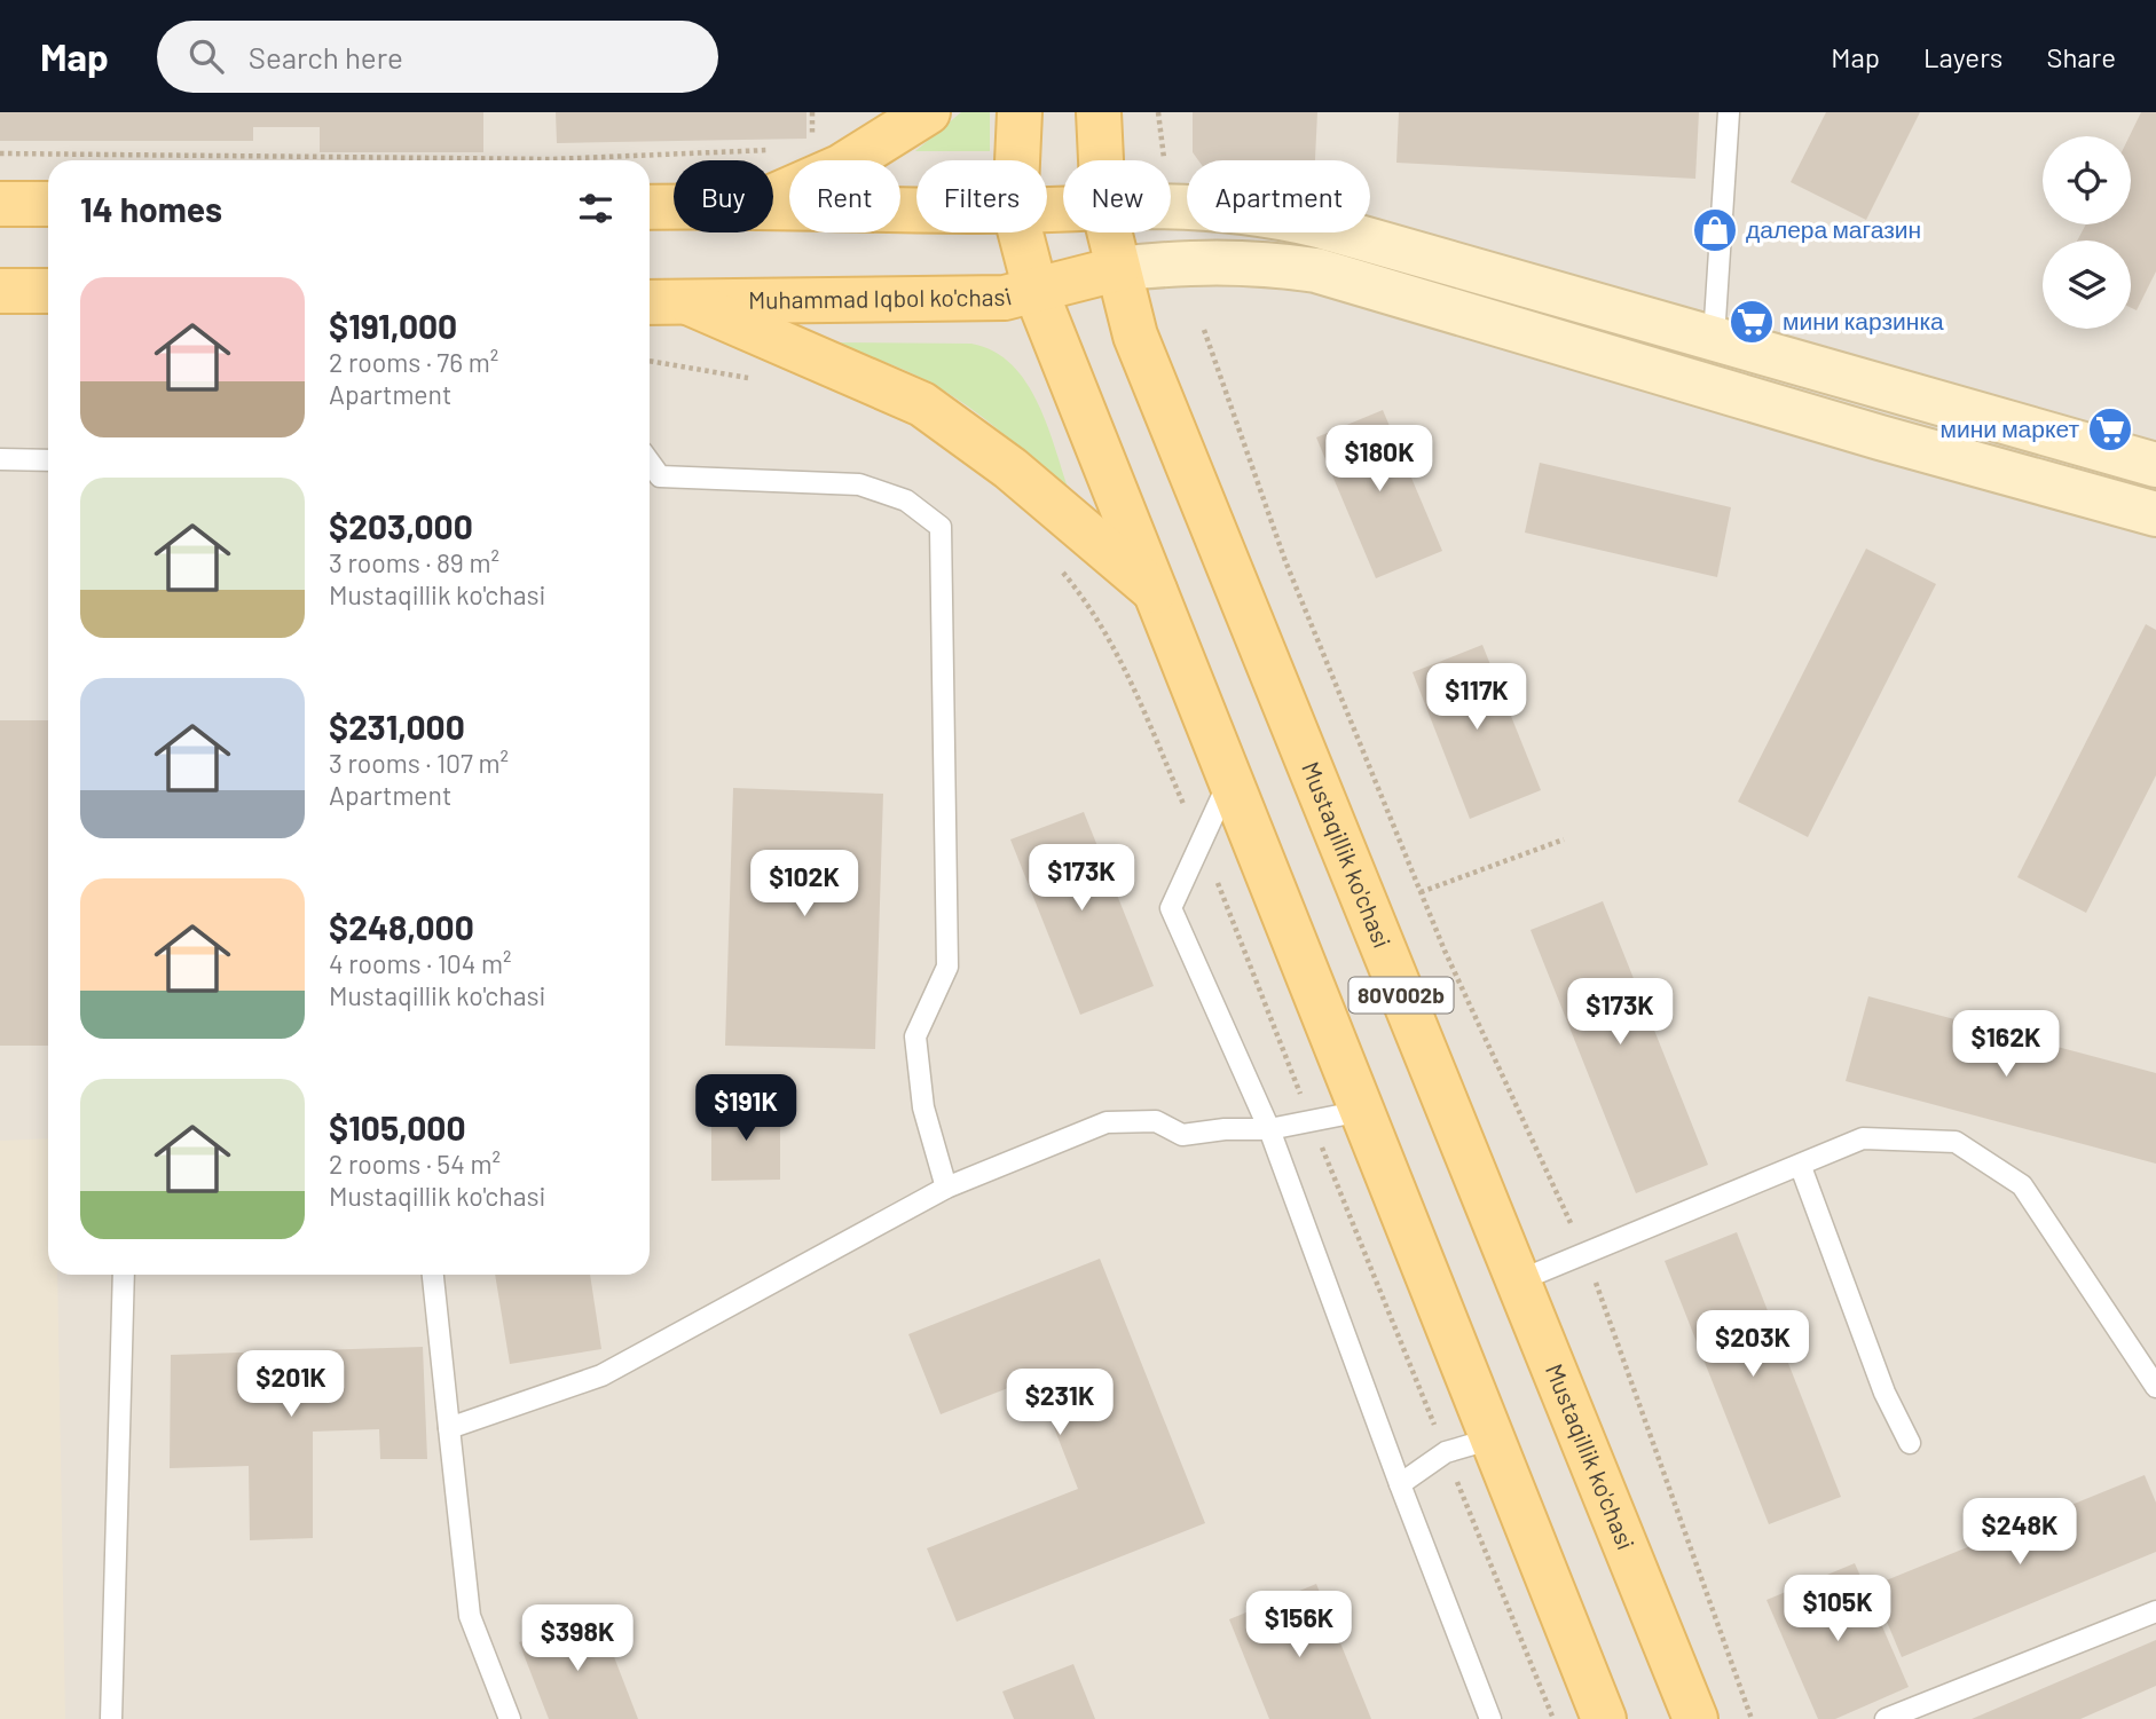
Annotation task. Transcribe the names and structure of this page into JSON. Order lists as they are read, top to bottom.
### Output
{
  "streets": {
    "main road": ["Muhammad Iqbol ko'chasi", "Mustaqillik ko'chasi", "80V002b"]
  },
  "crossings": [
    ["Muhammad Iqbol ko'chasi", "Mustaqillik ko'chasi"],
    ["Muhammad Iqbol ko'chasi", "80V002b"]
  ],
  "places": {
    "shop": ["далера магазин"],
    "supermarket": ["мини карзинка", "мини маркет"]
  },
  "page": {
    "header": "Map",
    "search": "Search here",
    "nav": ["Map", "Layers", "Share"],
    "chip": [
      "Buy",
      "Rent",
      "Filters",
      "New",
      "Apartment"
    ],
    "heading": "14 homes",
    "list": [
      {
        "name": "$191,000",
        "note": "2 rooms · 76 m² · Apartment"
      },
      {
        "name": "$203,000",
        "note": "3 rooms · 89 m² · Mustaqillik ko'chasi"
      },
      {
        "name": "$231,000",
        "note": "3 rooms · 107 m² · Apartment"
      },
      {
        "name": "$248,000",
        "note": "4 rooms · 104 m² · Mustaqillik ko'chasi"
      },
      {
        "name": "$105,000",
        "note": "2 rooms · 54 m² · Mustaqillik ko'chasi"
      }
    ],
    "price": [
      "$180K",
      "$117K",
      "$173K",
      "$102K",
      "$173K",
      "$162K",
      "$191K",
      "$203K",
      "$201K",
      "$231K",
      "$248K",
      "$105K",
      "$156K",
      "$398K"
    ]
  }
}
